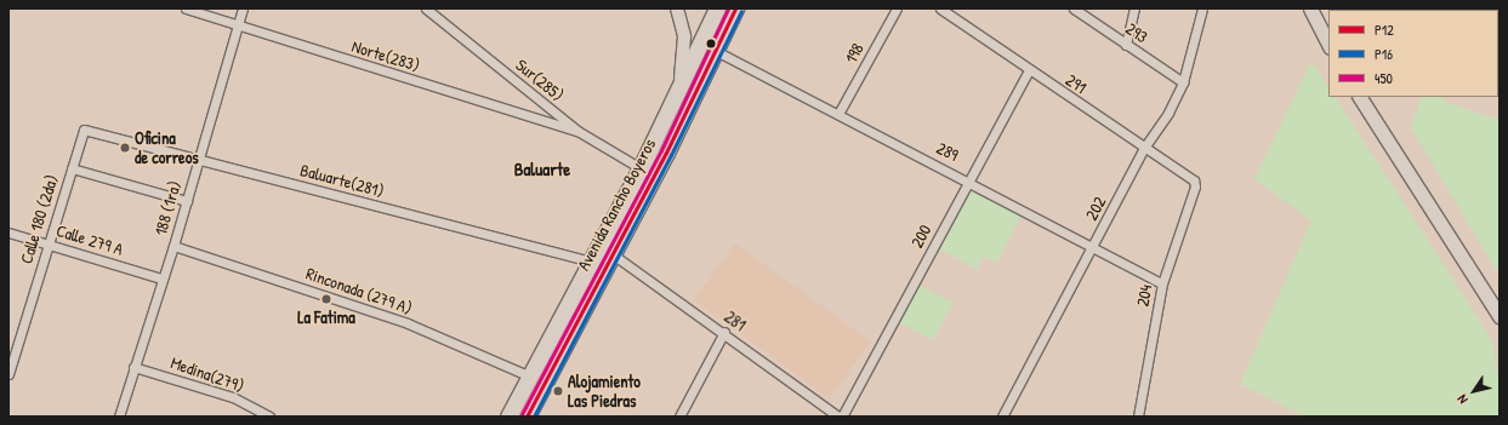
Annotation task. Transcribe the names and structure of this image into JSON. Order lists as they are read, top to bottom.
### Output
{
  "streets": {
    "highway": ["Avenida Rancho Boyeros"],
    "street": [
      "293",
      "198",
      "Norte(283)",
      "Sur(285)",
      "291",
      "289",
      "Baluarte(281)",
      "188 (1ra)",
      "202",
      "Calle 180 (2da)",
      "200",
      "Calle 279 A",
      "Rinconada (279 A)",
      "204",
      "281",
      "Medina(279)"
    ]
  },
  "crossings": [
    ["293", "202"],
    ["198", "289"],
    ["Norte(283)", "Sur(285)"],
    ["Norte(283)", "188 (1ra)"],
    ["Sur(285)", "Avenida Rancho Boyeros"],
    ["291", "202"],
    ["291", "200"],
    ["291", "204"],
    ["289", "Avenida Rancho Boyeros"],
    ["289", "202"],
    ["289", "200"],
    ["289", "204"],
    ["Baluarte(281)", "Avenida Rancho Boyeros"],
    ["Baluarte(281)", "188 (1ra)"],
    ["Baluarte(281)", "Calle 180 (2da)"],
    ["Avenida Rancho Boyeros", "Rinconada (279 A)"],
    ["Avenida Rancho Boyeros", "281"],
    ["188 (1ra)", "Calle 279 A"],
    ["188 (1ra)", "Rinconada (279 A)"],
    ["188 (1ra)", "Medina(279)"],
    ["Calle 180 (2da)", "Calle 279 A"],
    ["200", "281"]
  ],
  "districts": ["Baluarte"],
  "places": ["Oficina de correos", "La Fatima", "Alojamiento Las Piedras"],
  "lines": ["transit line P12", "transit line 450", "transit line P16"],
  "legend": ["P12", "P16", "450"],
  "north": "bottom left"
}
